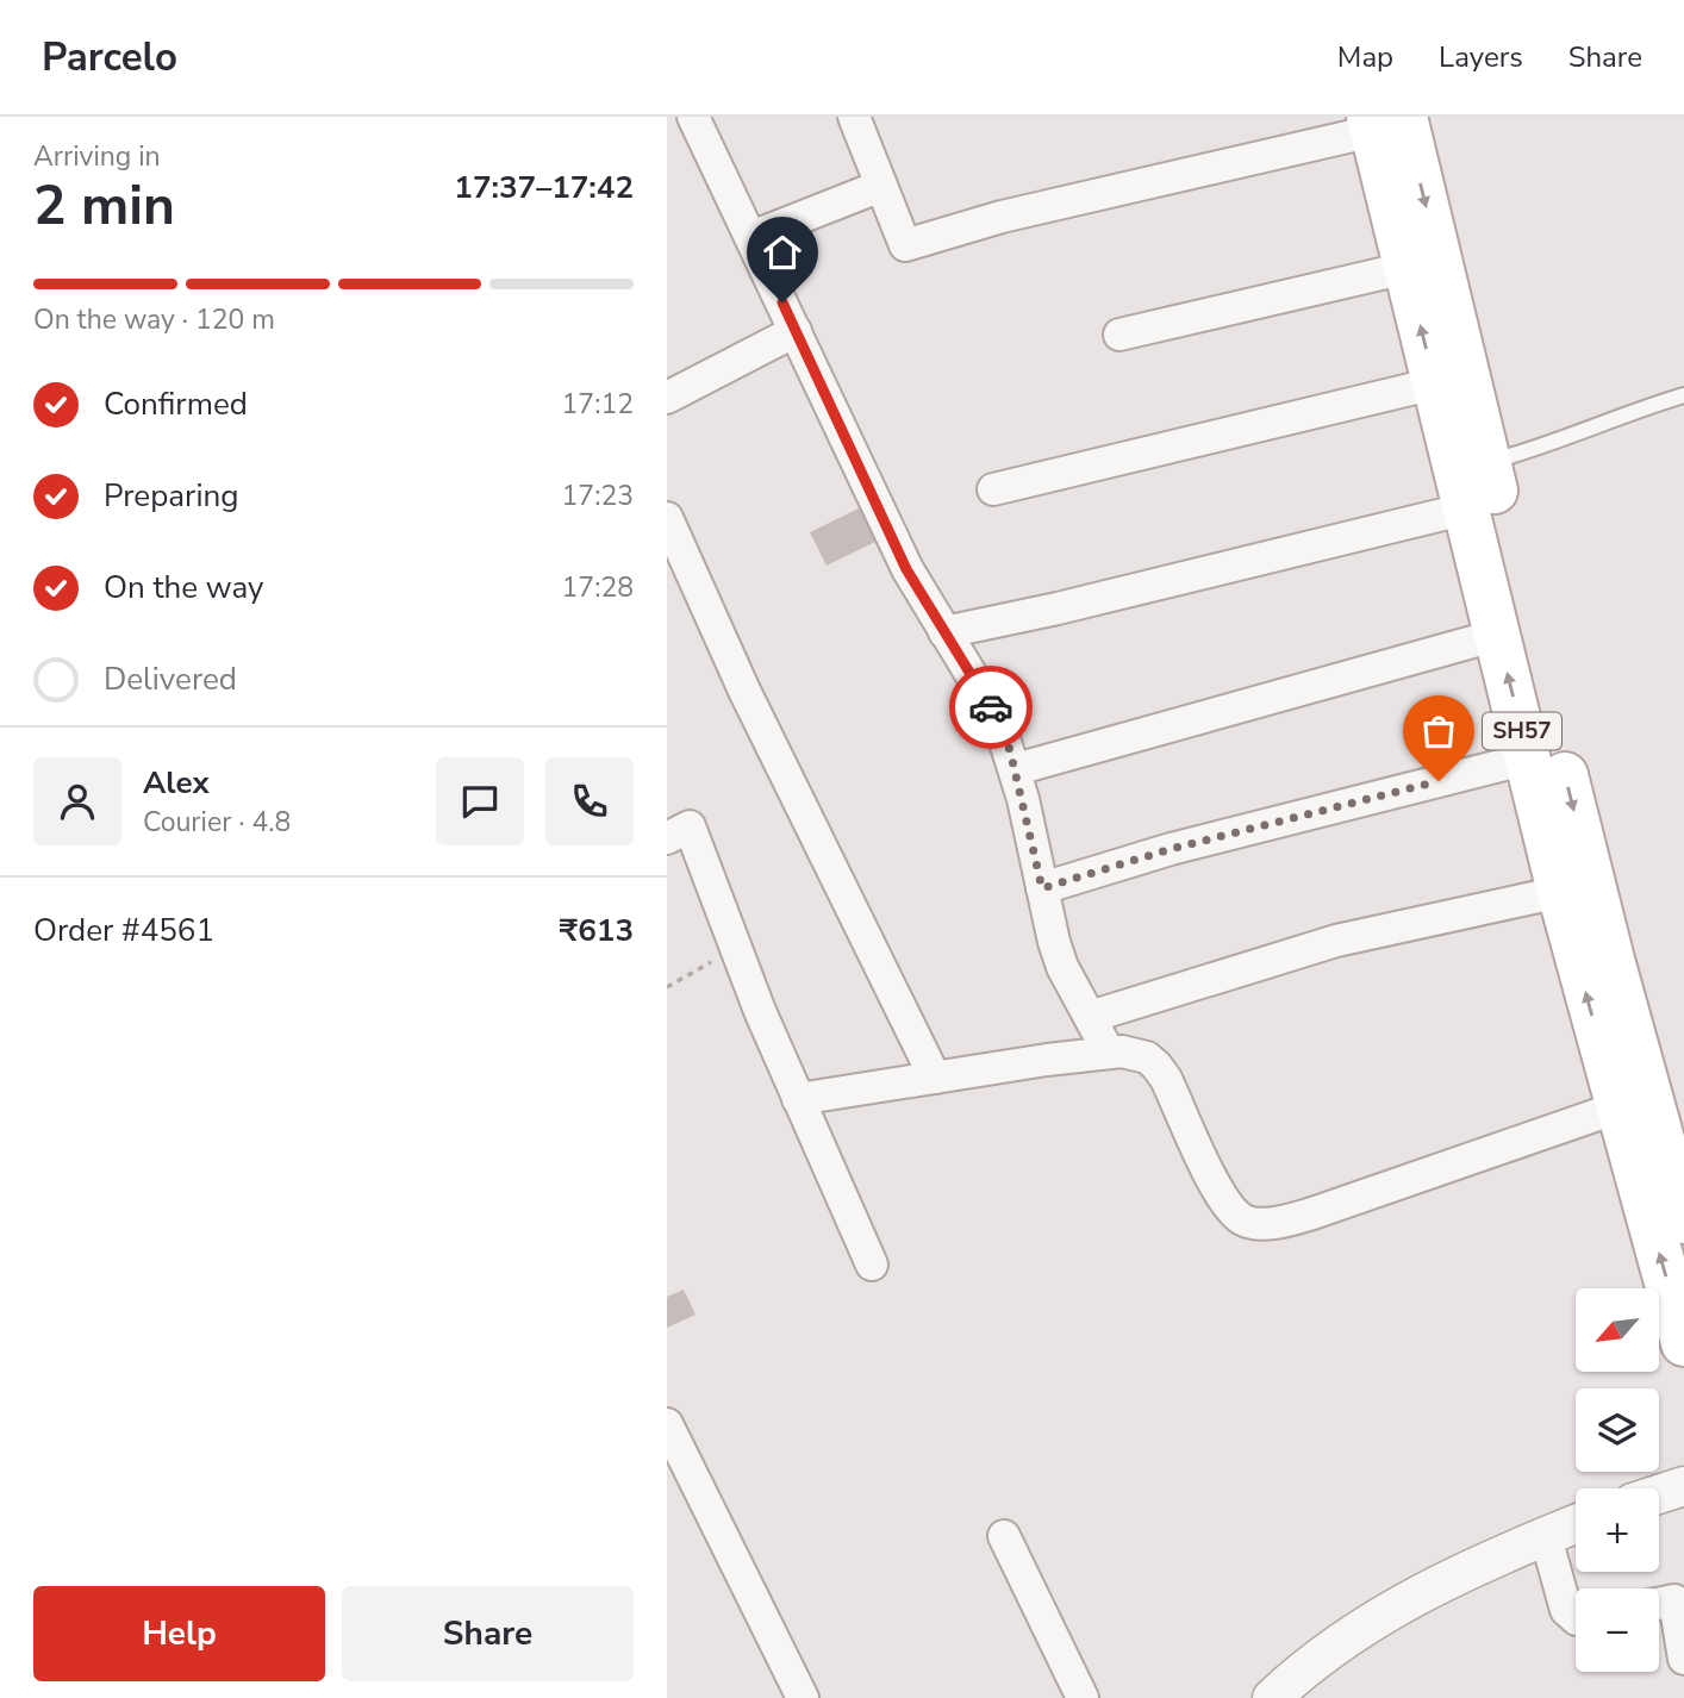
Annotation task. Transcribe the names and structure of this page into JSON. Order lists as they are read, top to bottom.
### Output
{
  "streets": {
    "main road": ["SH57"]
  },
  "north": "bottom left",
  "page": {
    "header": "Parcelo",
    "nav": ["Map", "Layers", "Share"],
    "heading": ["2 min", "Arriving in", "17:37–17:42"],
    "panel": [
      "Alex",
      "Courier · 4.8",
      "Order #4561",
      "₹613"
    ],
    "bar": "On the way · 120 m",
    "list": [
      ["Confirmed", "17:12"],
      ["Preparing", "17:23"],
      ["On the way", "17:28"],
      "Delivered"
    ],
    "map_buttons": ["+", "−"],
    "buttons": ["Help", "Share"]
  }
}
